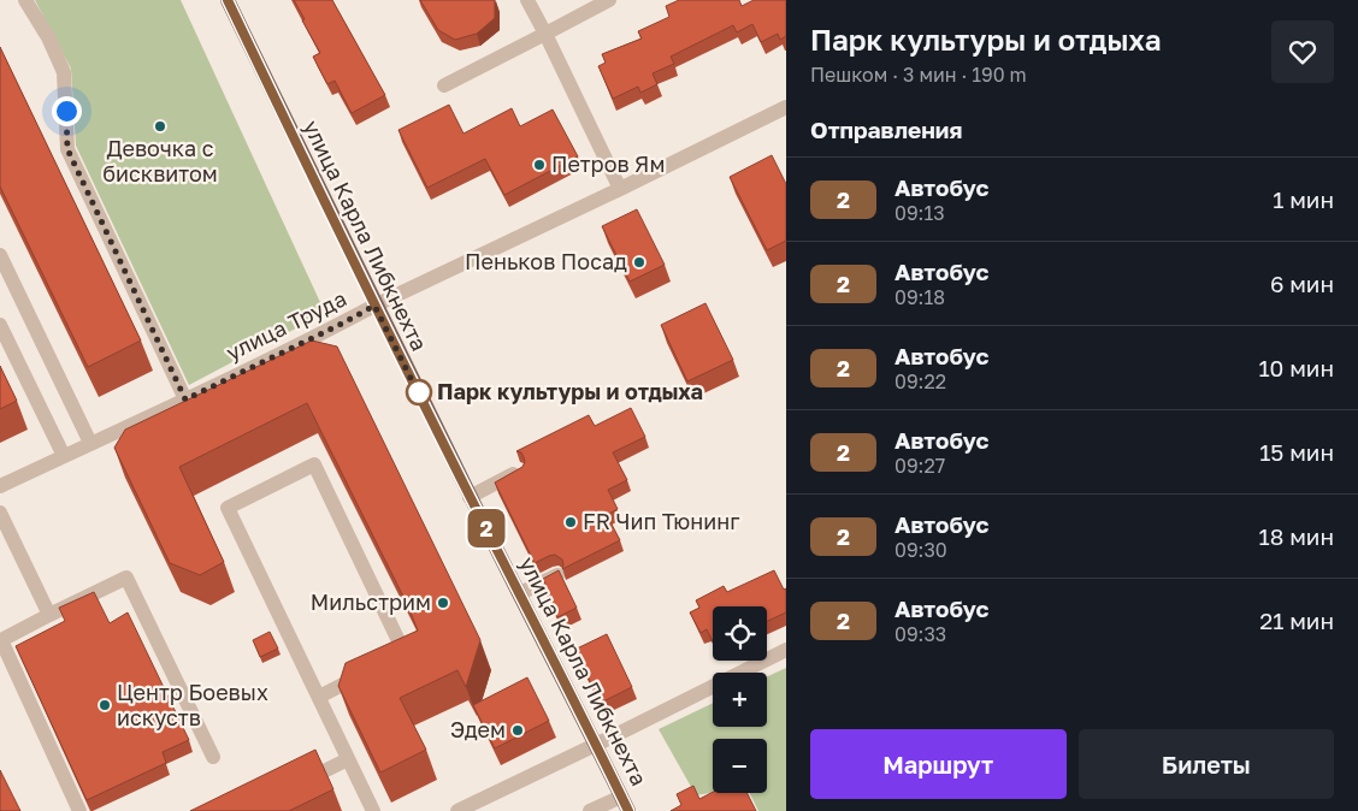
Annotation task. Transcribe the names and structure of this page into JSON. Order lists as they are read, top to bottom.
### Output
{
  "streets": {
    "main road": ["улица Карла Либкнехта"],
    "street": ["улица Труда"]
  },
  "crossings": [
    ["улица Карла Либкнехта", "улица Труда"]
  ],
  "places": [
    "Девочка с бисквитом",
    "Петров Ям",
    "Пеньков Посад",
    "Парк культуры и отдыха",
    "FR Чип Тюнинг",
    "Мильстрим",
    "Центр Боевых искуств",
    "Эдем"
  ],
  "lines": ["bus line 2"],
  "page": {
    "on_map": "2",
    "heading": [
      ["Парк культуры и отдыха", "Пешком · 3 мин · 190 m"],
      "Отправления"
    ],
    "list": [
      {
        "mark": "2",
        "name": "Автобус",
        "note": "09:13",
        "value": "1 мин"
      },
      {
        "mark": "2",
        "name": "Автобус",
        "note": "09:18",
        "value": "6 мин"
      },
      {
        "mark": "2",
        "name": "Автобус",
        "note": "09:22",
        "value": "10 мин"
      },
      {
        "mark": "2",
        "name": "Автобус",
        "note": "09:27",
        "value": "15 мин"
      },
      {
        "mark": "2",
        "name": "Автобус",
        "note": "09:30",
        "value": "18 мин"
      },
      {
        "mark": "2",
        "name": "Автобус",
        "note": "09:33",
        "value": "21 мин"
      }
    ],
    "map_buttons": ["+", "−"],
    "buttons": ["Маршрут", "Билеты"]
  }
}
